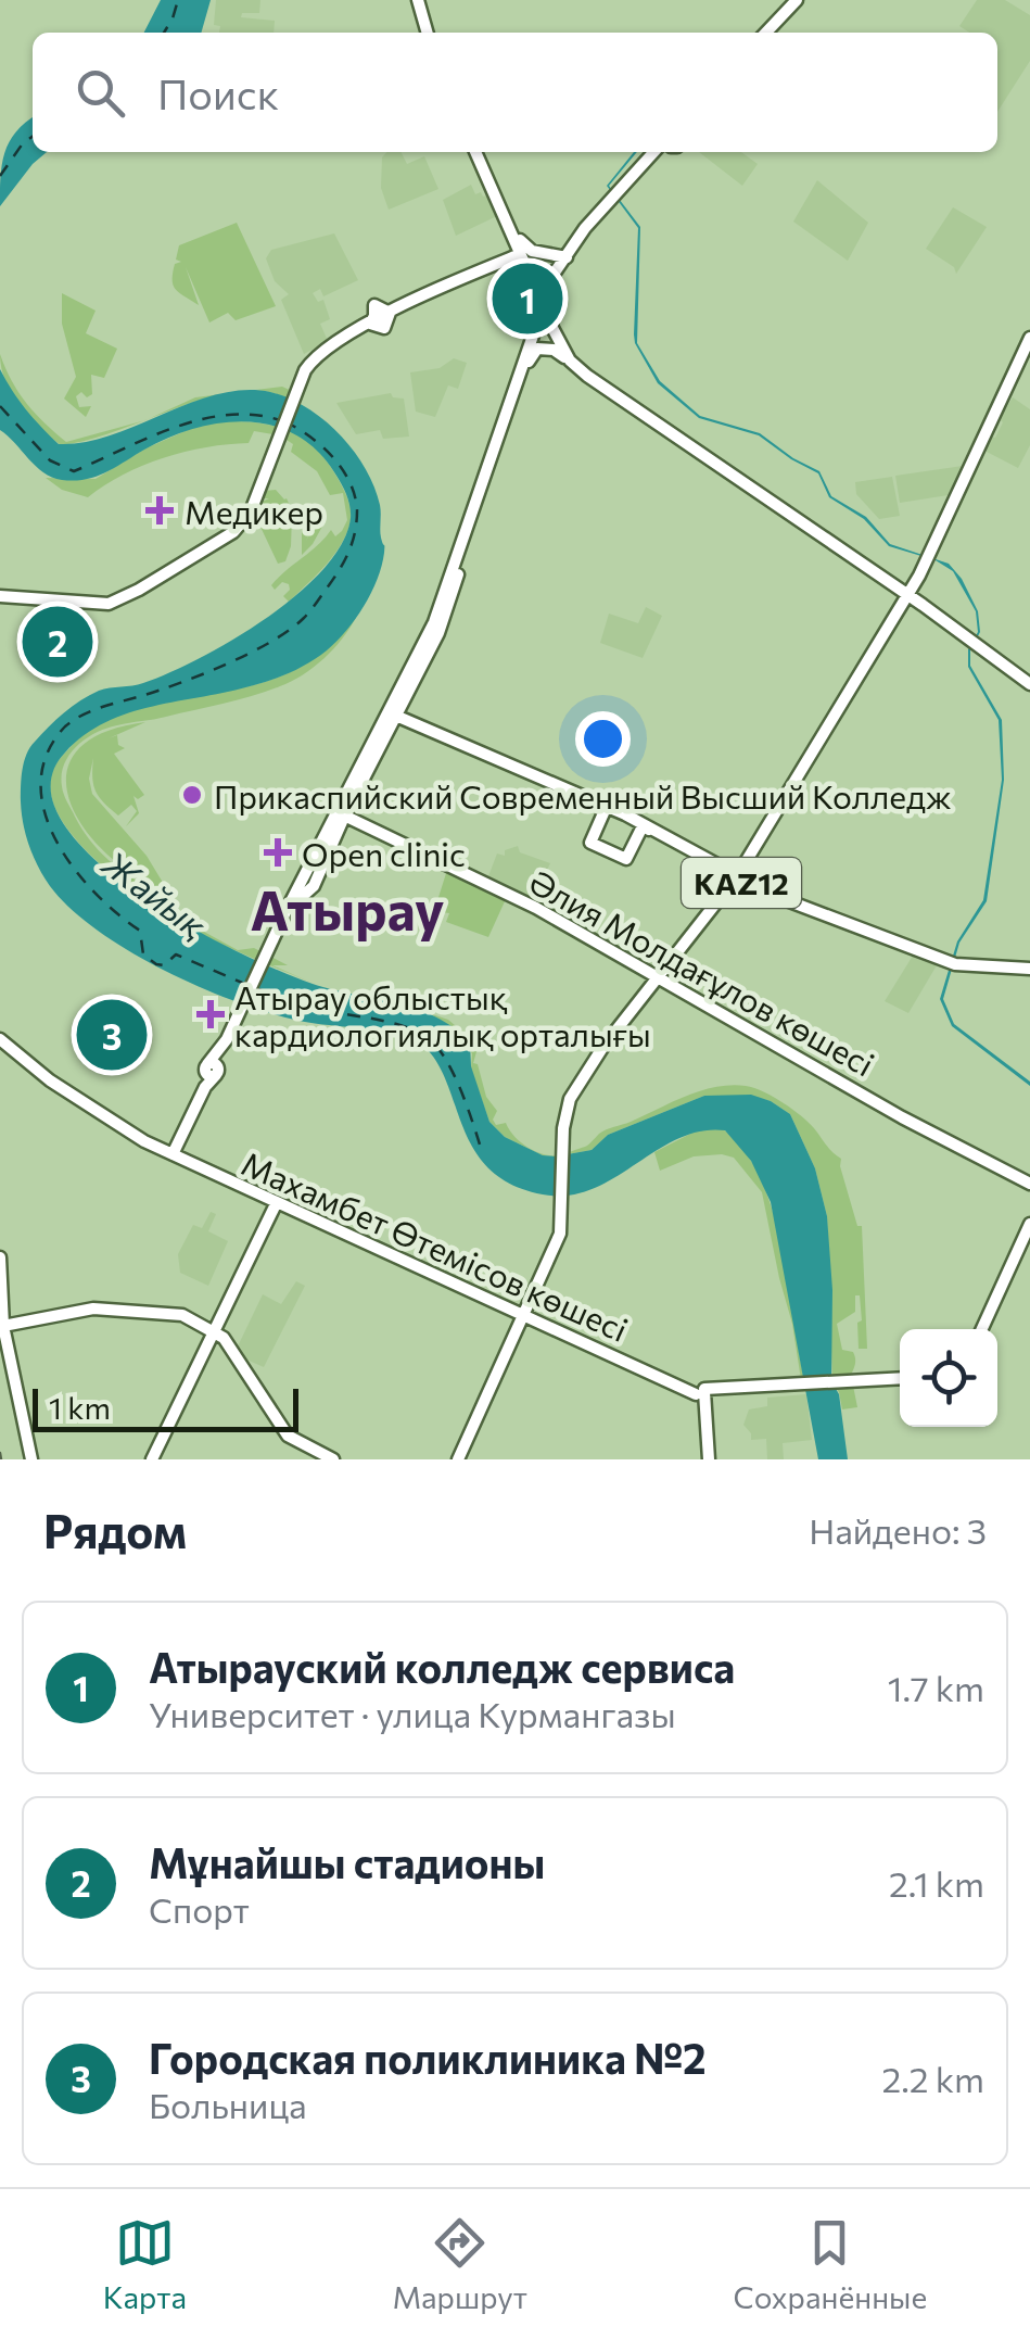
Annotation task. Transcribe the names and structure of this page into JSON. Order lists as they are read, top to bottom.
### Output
{
  "streets": {
    "main road": ["KAZ12", "Әлия Молдағұлов көшесі", "Махамбет Өтемісов көшесі"]
  },
  "districts": ["Атырау"],
  "water": ["Жайық"],
  "places": {
    "health": ["Медикер", "Open clinic", "Атырау облыстық кардиологиялық орталығы"],
    "other": ["Прикаспийский Современный Высший Колледж"]
  },
  "scale_bar": "1 km",
  "page": {
    "search": "Поиск",
    "pins": ["1", "2", "3"],
    "scale": "1 km",
    "heading": ["Рядом", "Найдено: 3"],
    "list": [
      {
        "mark": "1",
        "name": "Атырауский колледж сервиса",
        "note": "Университет · улица Курмангазы",
        "value": "1.7 km"
      },
      {
        "mark": "2",
        "name": "Мұнайшы стадионы",
        "note": "Спорт",
        "value": "2.1 km"
      },
      {
        "mark": "3",
        "name": "Городская поликлиника №2",
        "note": "Больница",
        "value": "2.2 km"
      }
    ],
    "nav": ["Карта", "Маршрут", "Сохранённые"]
  }
}
